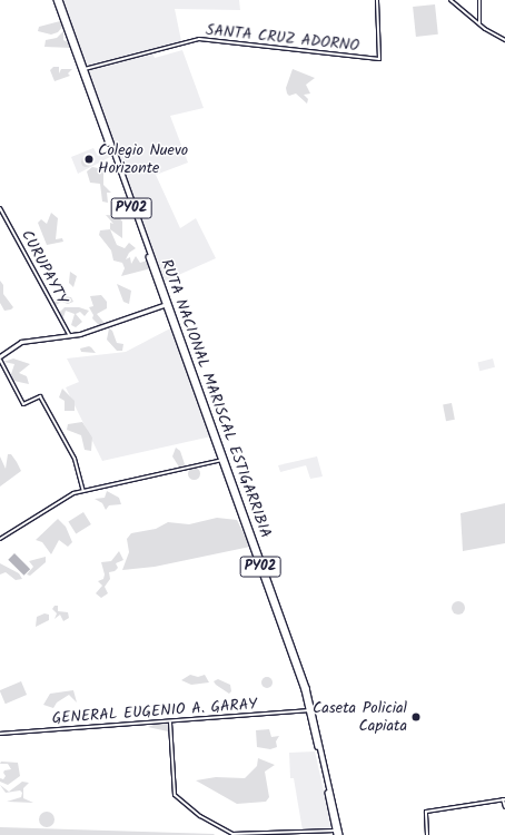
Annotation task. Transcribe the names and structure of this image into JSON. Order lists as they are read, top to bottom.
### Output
{
  "streets": {
    "highway": ["PY02", "RUTA NACIONAL MARISCAL ESTIGARRIBIA"],
    "street": ["SANTA CRUZ ADORNO", "CURUPAYTY", "GENERAL EUGENIO A. GARAY"]
  },
  "crossings": [
    ["SANTA CRUZ ADORNO", "RUTA NACIONAL MARISCAL ESTIGARRIBIA"],
    ["RUTA NACIONAL MARISCAL ESTIGARRIBIA", "GENERAL EUGENIO A. GARAY"]
  ],
  "places": ["Colegio Nuevo Horizonte", "Caseta Policial Capiata"]
}
